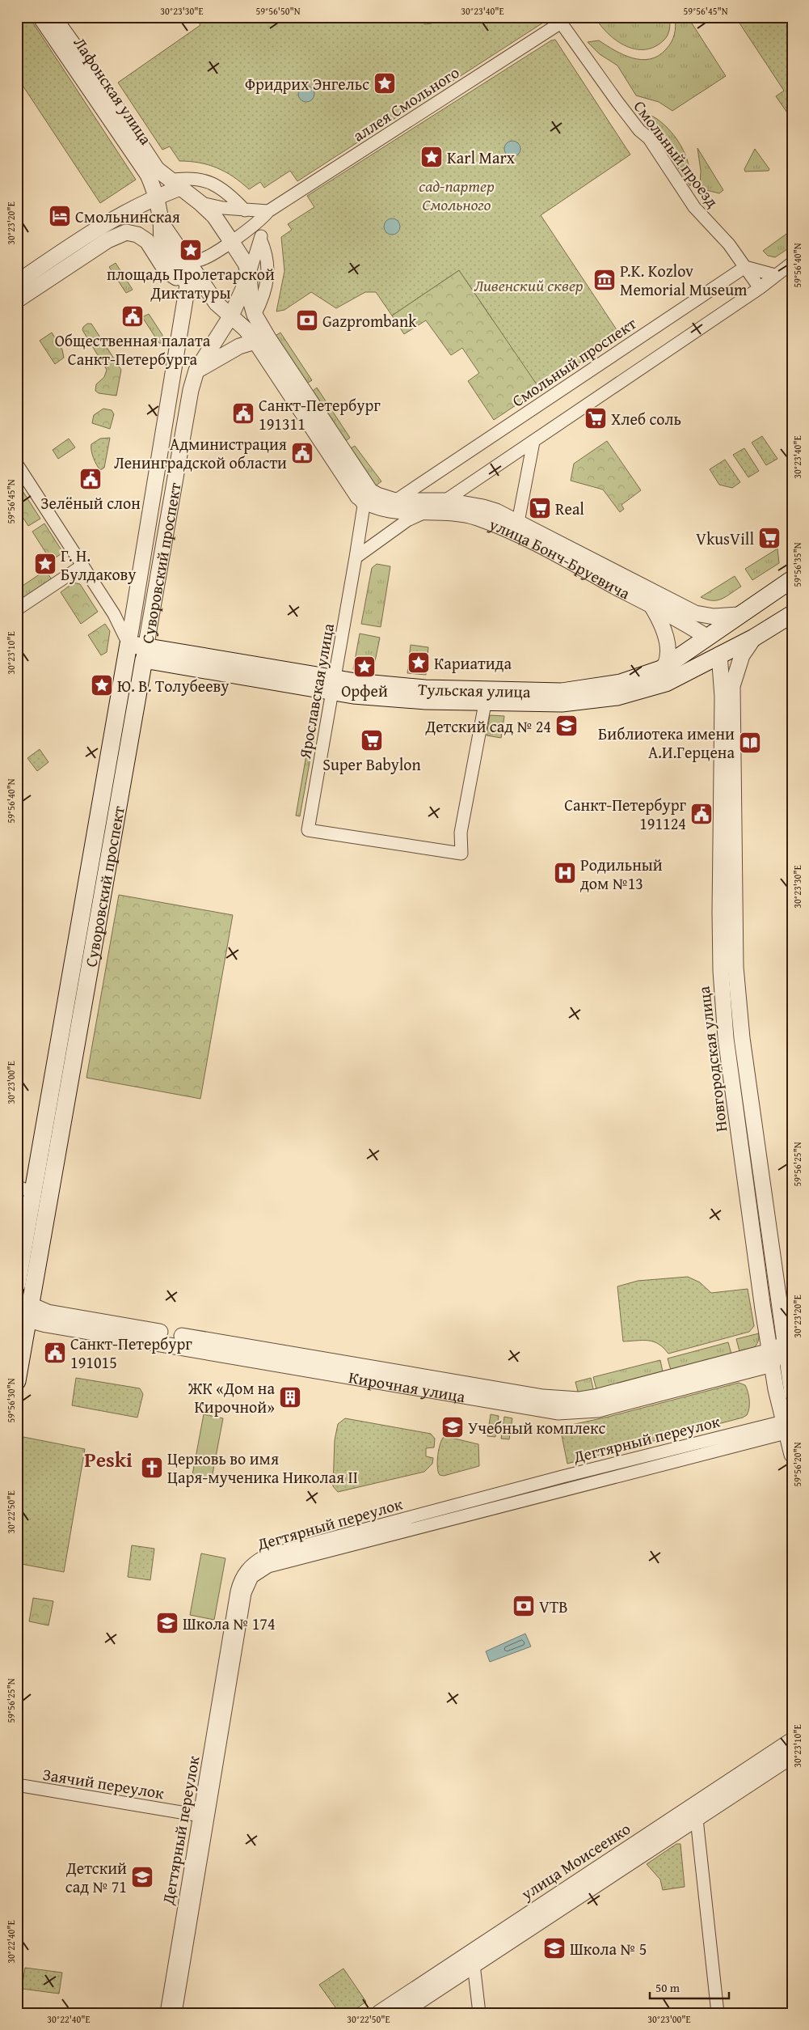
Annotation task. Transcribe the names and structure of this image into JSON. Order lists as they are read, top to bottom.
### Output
{
  "streets": {
    "main road": ["улица Бонч-Бруевича", "Суворовский проспект", "Тульская улица"],
    "street": [
      "Лафонская улица",
      "аллея Смольного",
      "Смольный проезд",
      "Смольный проспект",
      "Ярославская улица",
      "Новгородская улица",
      "Кирочная улица",
      "Дегтярный переулок",
      "Заячий переулок",
      "улица Моисеенко"
    ]
  },
  "crossings": [
    ["аллея Смольного", "Смольный проезд"],
    ["Смольный проезд", "Смольный проспект"],
    ["Смольный проспект", "улица Бонч-Бруевича"],
    ["улица Бонч-Бруевича", "Тульская улица"],
    ["улица Бонч-Бруевича", "Ярославская улица"],
    ["улица Бонч-Бруевича", "Новгородская улица"],
    ["Суворовский проспект", "Тульская улица"],
    ["Суворовский проспект", "Кирочная улица"],
    ["Тульская улица", "Ярославская улица"],
    ["Тульская улица", "Новгородская улица"],
    ["Новгородская улица", "Кирочная улица"],
    ["Новгородская улица", "Дегтярный переулок"],
    ["Дегтярный переулок", "Заячий переулок"]
  ],
  "districts": ["Peski"],
  "parks": ["сад-партер Смольного", "Ливенский сквер"],
  "places": {
    "place": [
      "Фридрих Энгельс",
      "Karl Marx",
      "площадь Пролетарской Диктатуры",
      "Г. Н. Булдакову",
      "Кариатида",
      "Орфей",
      "Ю. В. Толубееву"
    ],
    "hotel": ["Смольнинская"],
    "museum": ["P.K. Kozlov Memorial Museum"],
    "public building": [
      "Общественная палата Санкт-Петербурга",
      "Санкт-Петербург 191311",
      "Администрация Ленинградской области",
      "Зелёный слон",
      "Санкт-Петербург 191124",
      "Санкт-Петербург 191015"
    ],
    "bank": ["Gazprombank", "VTB"],
    "supermarket": [
      "Хлеб соль",
      "Real",
      "VkusVill",
      "Super Babylon"
    ],
    "school or university": [
      "Детский сад № 24",
      "Учебный комплекс",
      "Школа № 174",
      "Детский сад № 71",
      "Школа № 5"
    ],
    "library": ["Библиотека имени А.И.Герцена"],
    "hospital": ["Родильный дом №13"],
    "building": ["ЖК «Дом на Кирочной»"],
    "church": ["Церковь во имя Царя-мученика Николая II"]
  },
  "scale_bar": "50 m",
  "coordinates": [
    "30°23'30\"E",
    "59°56'50\"N",
    "30°23'40\"E",
    "59°56'45\"N",
    "30°23'20\"E",
    "59°56'40\"N",
    "59°56'35\"N",
    "30°23'10\"E",
    "30°23'00\"E",
    "59°56'25\"N",
    "59°56'30\"N",
    "59°56'20\"N",
    "30°22'50\"E",
    "30°22'40\"E"
  ]
}
